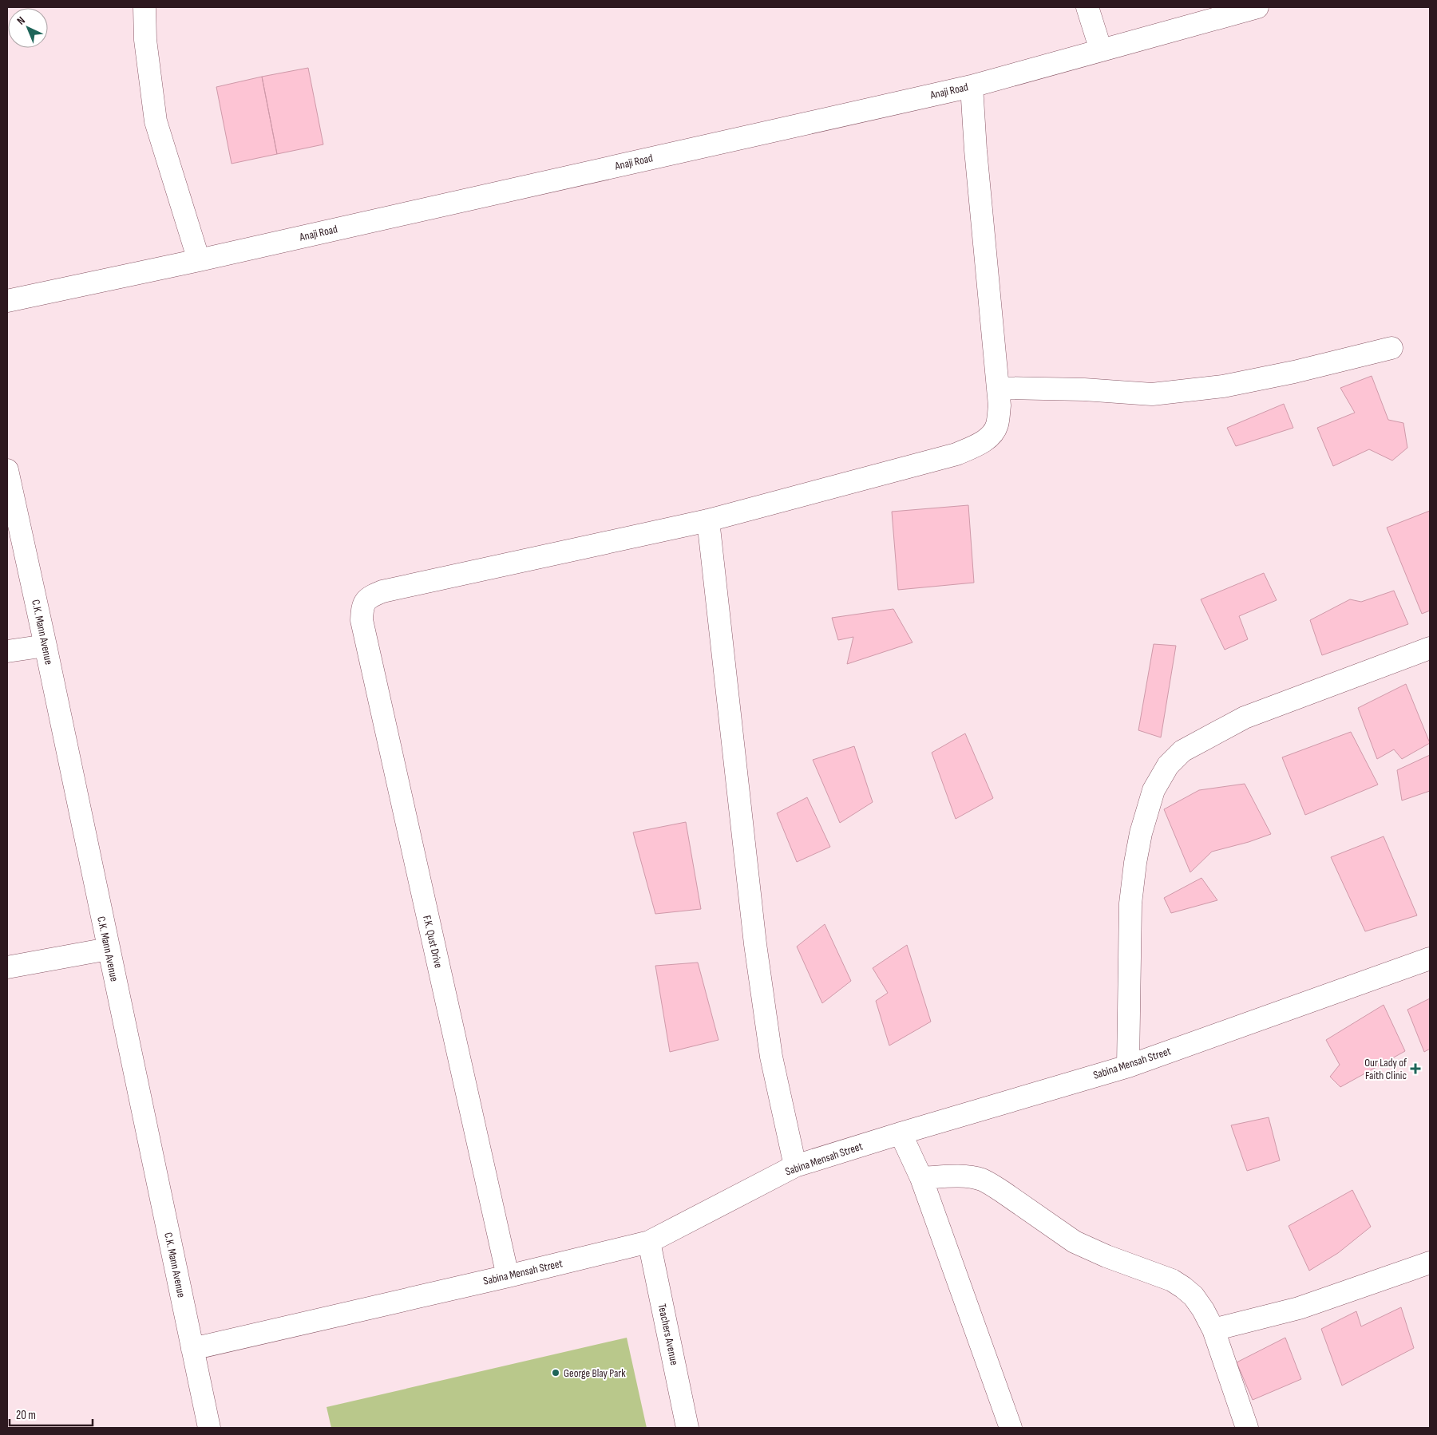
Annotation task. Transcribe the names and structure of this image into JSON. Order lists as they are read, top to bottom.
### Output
{
  "streets": {
    "street": [
      "Anaji Road",
      "C.K. Mann Avenue",
      "F.K. Qust Drive",
      "Sabina Mensah Street",
      "Teachers Avenue"
    ]
  },
  "crossings": [
    ["C.K. Mann Avenue", "Sabina Mensah Street"],
    ["F.K. Qust Drive", "Sabina Mensah Street"],
    ["Sabina Mensah Street", "Teachers Avenue"]
  ],
  "places": {
    "health": ["Our Lady of Faith Clinic"],
    "other": ["George Blay Park"]
  },
  "scale_bar": "20 m",
  "north": "top left"
}
